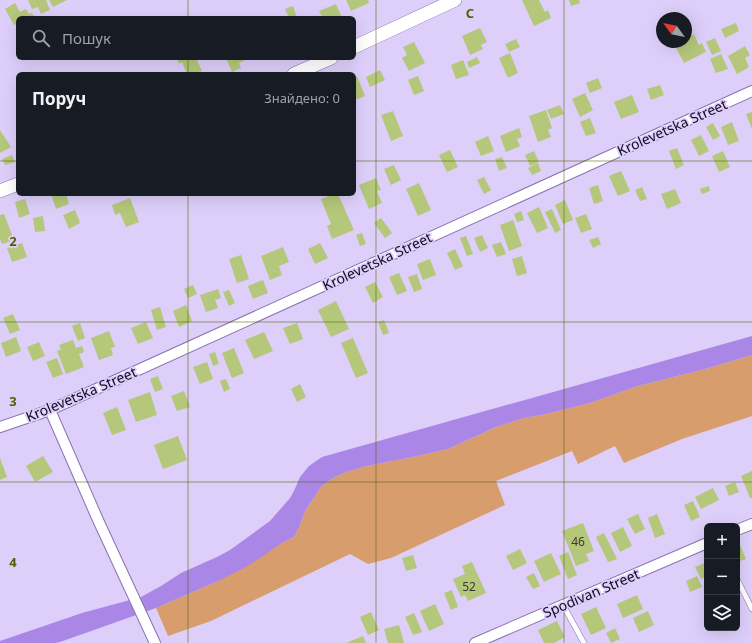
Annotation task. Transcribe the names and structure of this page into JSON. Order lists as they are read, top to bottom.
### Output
{
  "streets": {
    "street": ["Krolevetska Street", "Spodivan Street"]
  },
  "house_numbers": ["46", "52"],
  "north": "top left",
  "page": {
    "search": "Пошук",
    "heading": ["Поруч", "Знайдено: 0"],
    "map_buttons": ["+", "−"]
  },
  "grid": {
    "columns": ["C"],
    "rows": ["2", "3", "4"]
  }
}
